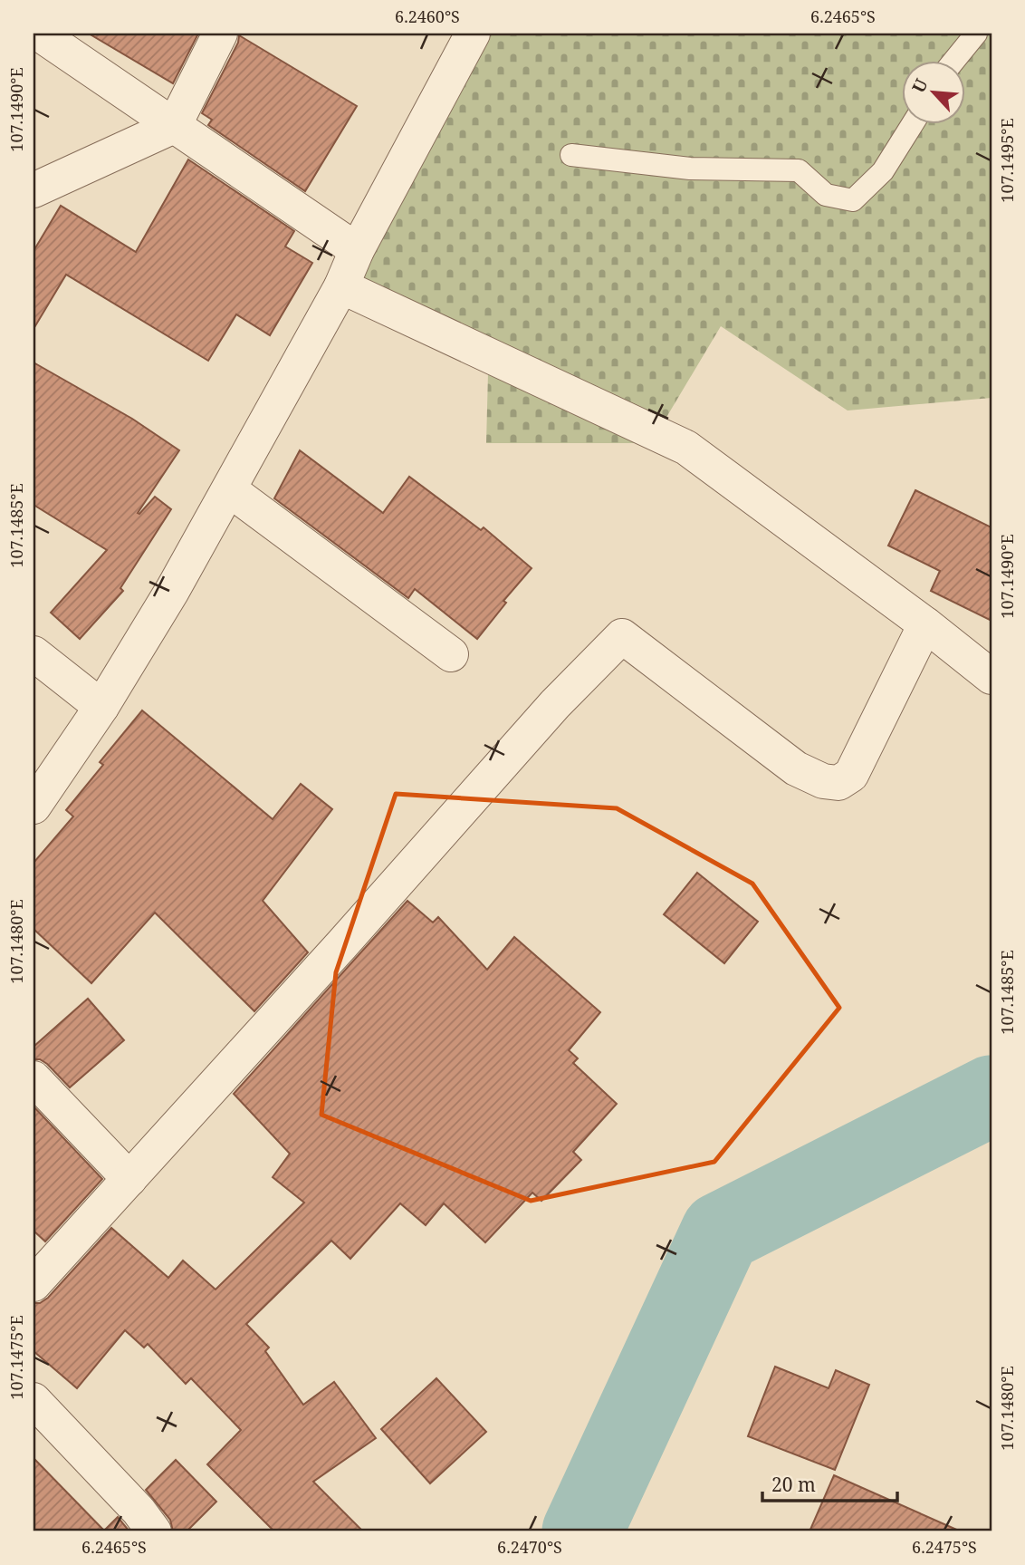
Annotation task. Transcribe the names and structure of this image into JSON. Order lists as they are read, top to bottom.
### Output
{
  "scale_bar": "20 m",
  "north": "top left",
  "coordinates": [
    "6.2460°S",
    "6.2465°S",
    "107.1490°E",
    "107.1495°E",
    "107.1485°E",
    "107.1480°E",
    "107.1475°E",
    "6.2470°S",
    "6.2475°S"
  ]
}
